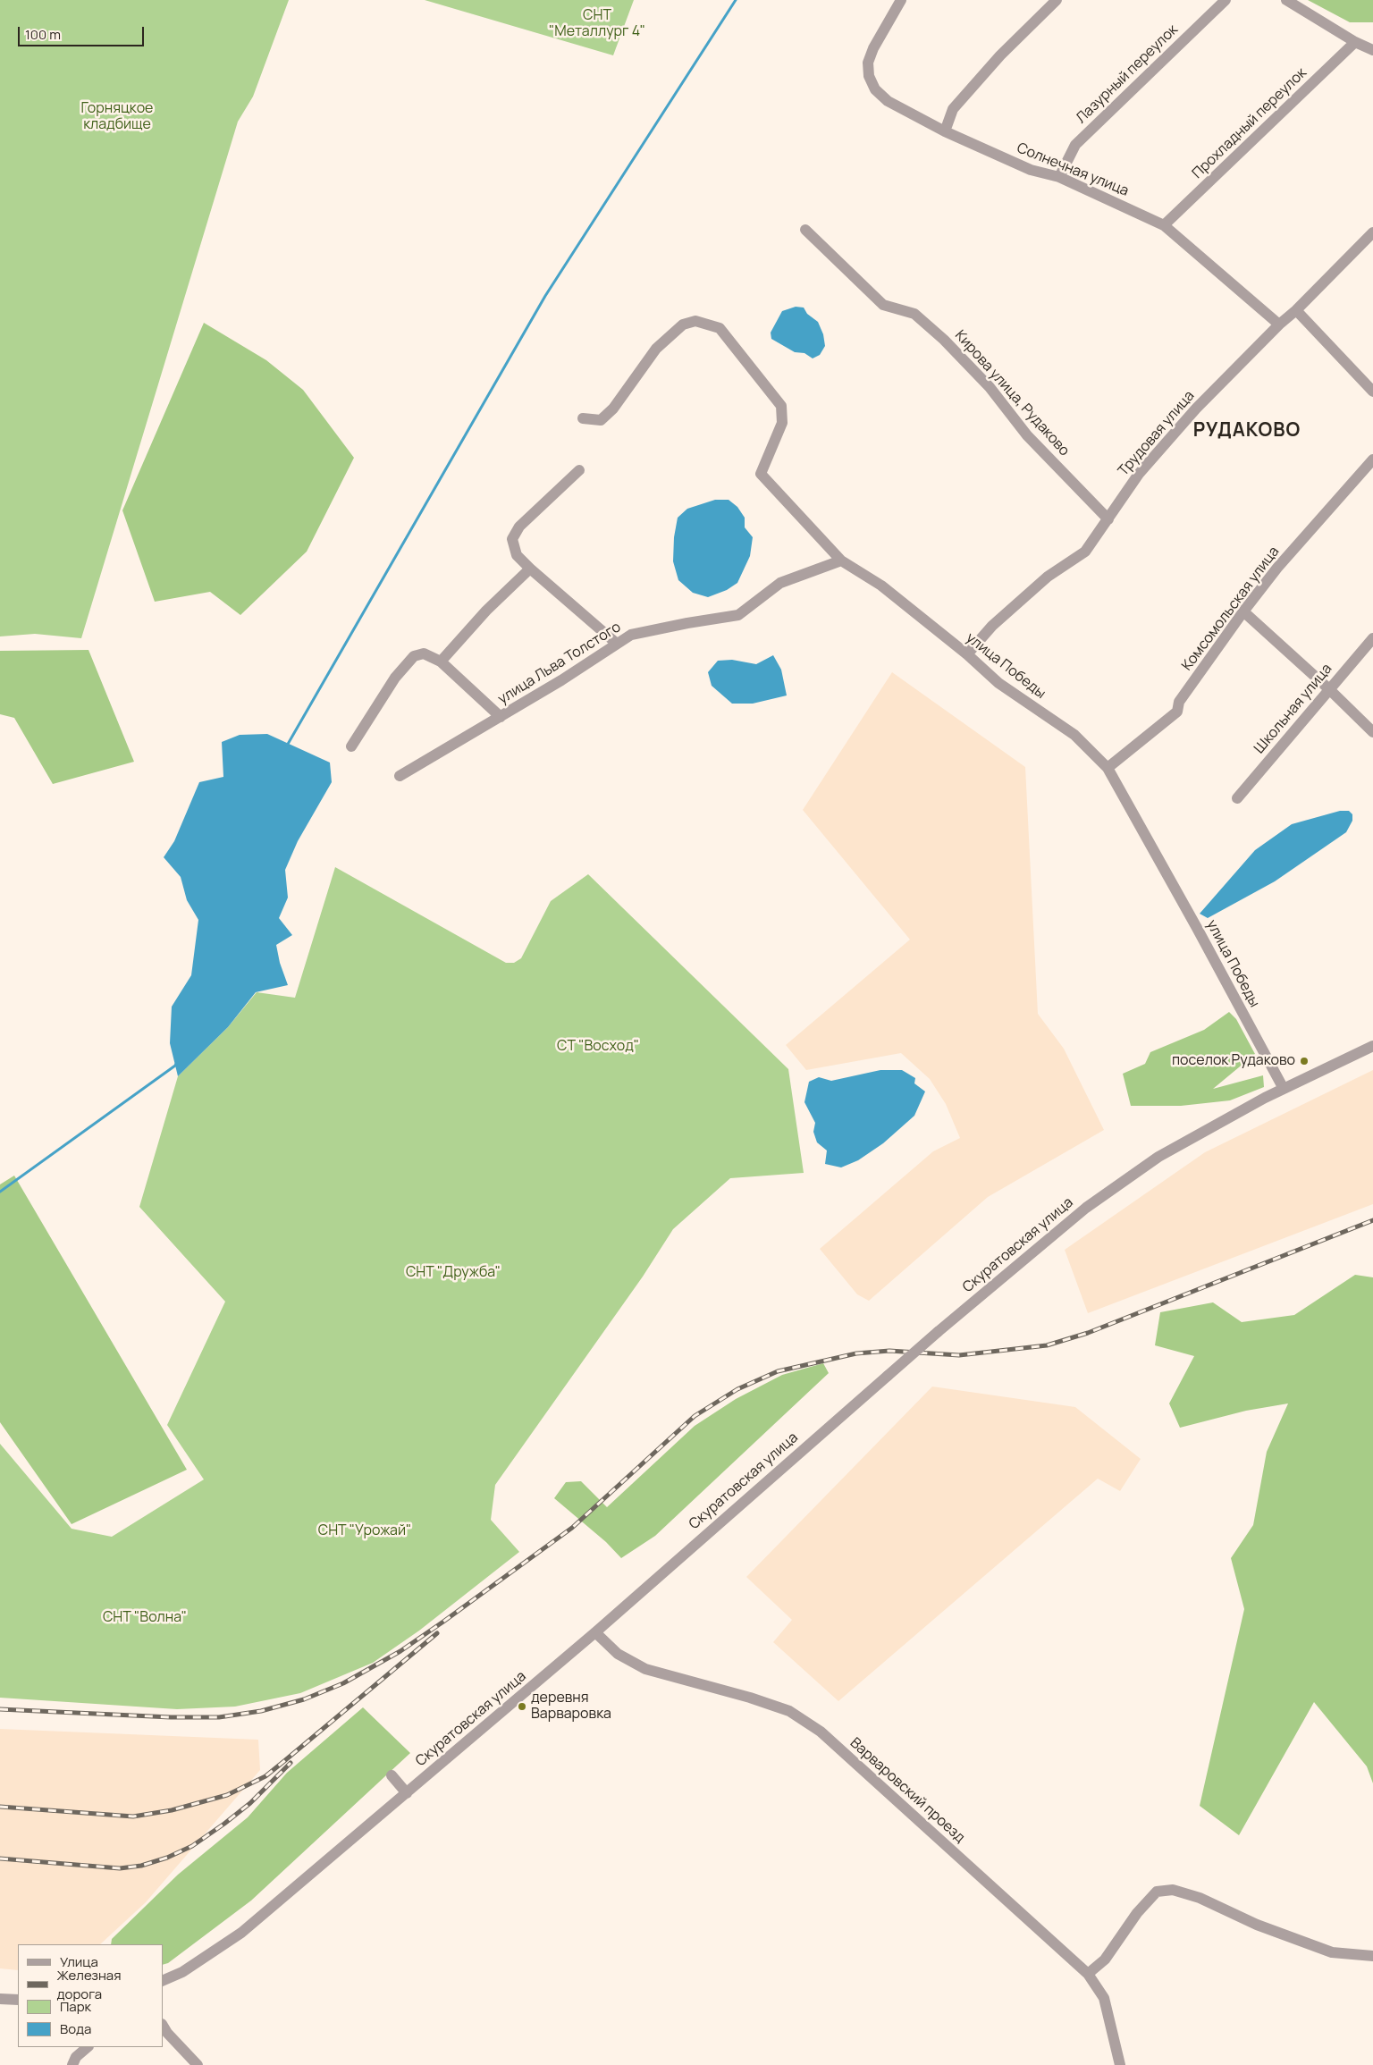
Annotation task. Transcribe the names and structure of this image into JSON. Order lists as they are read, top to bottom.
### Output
{
  "streets": {
    "street": [
      "Лазурный переулок",
      "Прохладный переулок",
      "Солнечная улица",
      "Кирова улица, Рудаково",
      "Трудовая улица",
      "Комсомольская улица",
      "улица Льва Толстого",
      "улица Победы",
      "Школьная улица",
      "Скуратовская улица",
      "Варваровский проезд"
    ]
  },
  "crossings": [
    ["Лазурный переулок", "Солнечная улица"],
    ["Прохладный переулок", "Солнечная улица"],
    ["Солнечная улица", "Трудовая улица"],
    ["Кирова улица, Рудаково", "Трудовая улица"],
    ["Трудовая улица", "улица Победы"],
    ["Комсомольская улица", "улица Победы"],
    ["улица Льва Толстого", "улица Победы"],
    ["улица Победы", "Скуратовская улица"],
    ["Скуратовская улица", "Варваровский проезд"]
  ],
  "districts": ["РУДАКОВО"],
  "parks": [
    "СНТ \"Металлург 4\"",
    "Горняцкое кладбище",
    "СТ \"Восход\"",
    "СНТ \"Дружба\"",
    "СНТ \"Урожай\"",
    "СНТ \"Волна\""
  ],
  "places": ["поселок Рудаково", "деревня Варваровка"],
  "legend": [
    "Улица",
    "Железная дорога",
    "Парк",
    "Вода"
  ],
  "scale_bar": "100 m"
}
